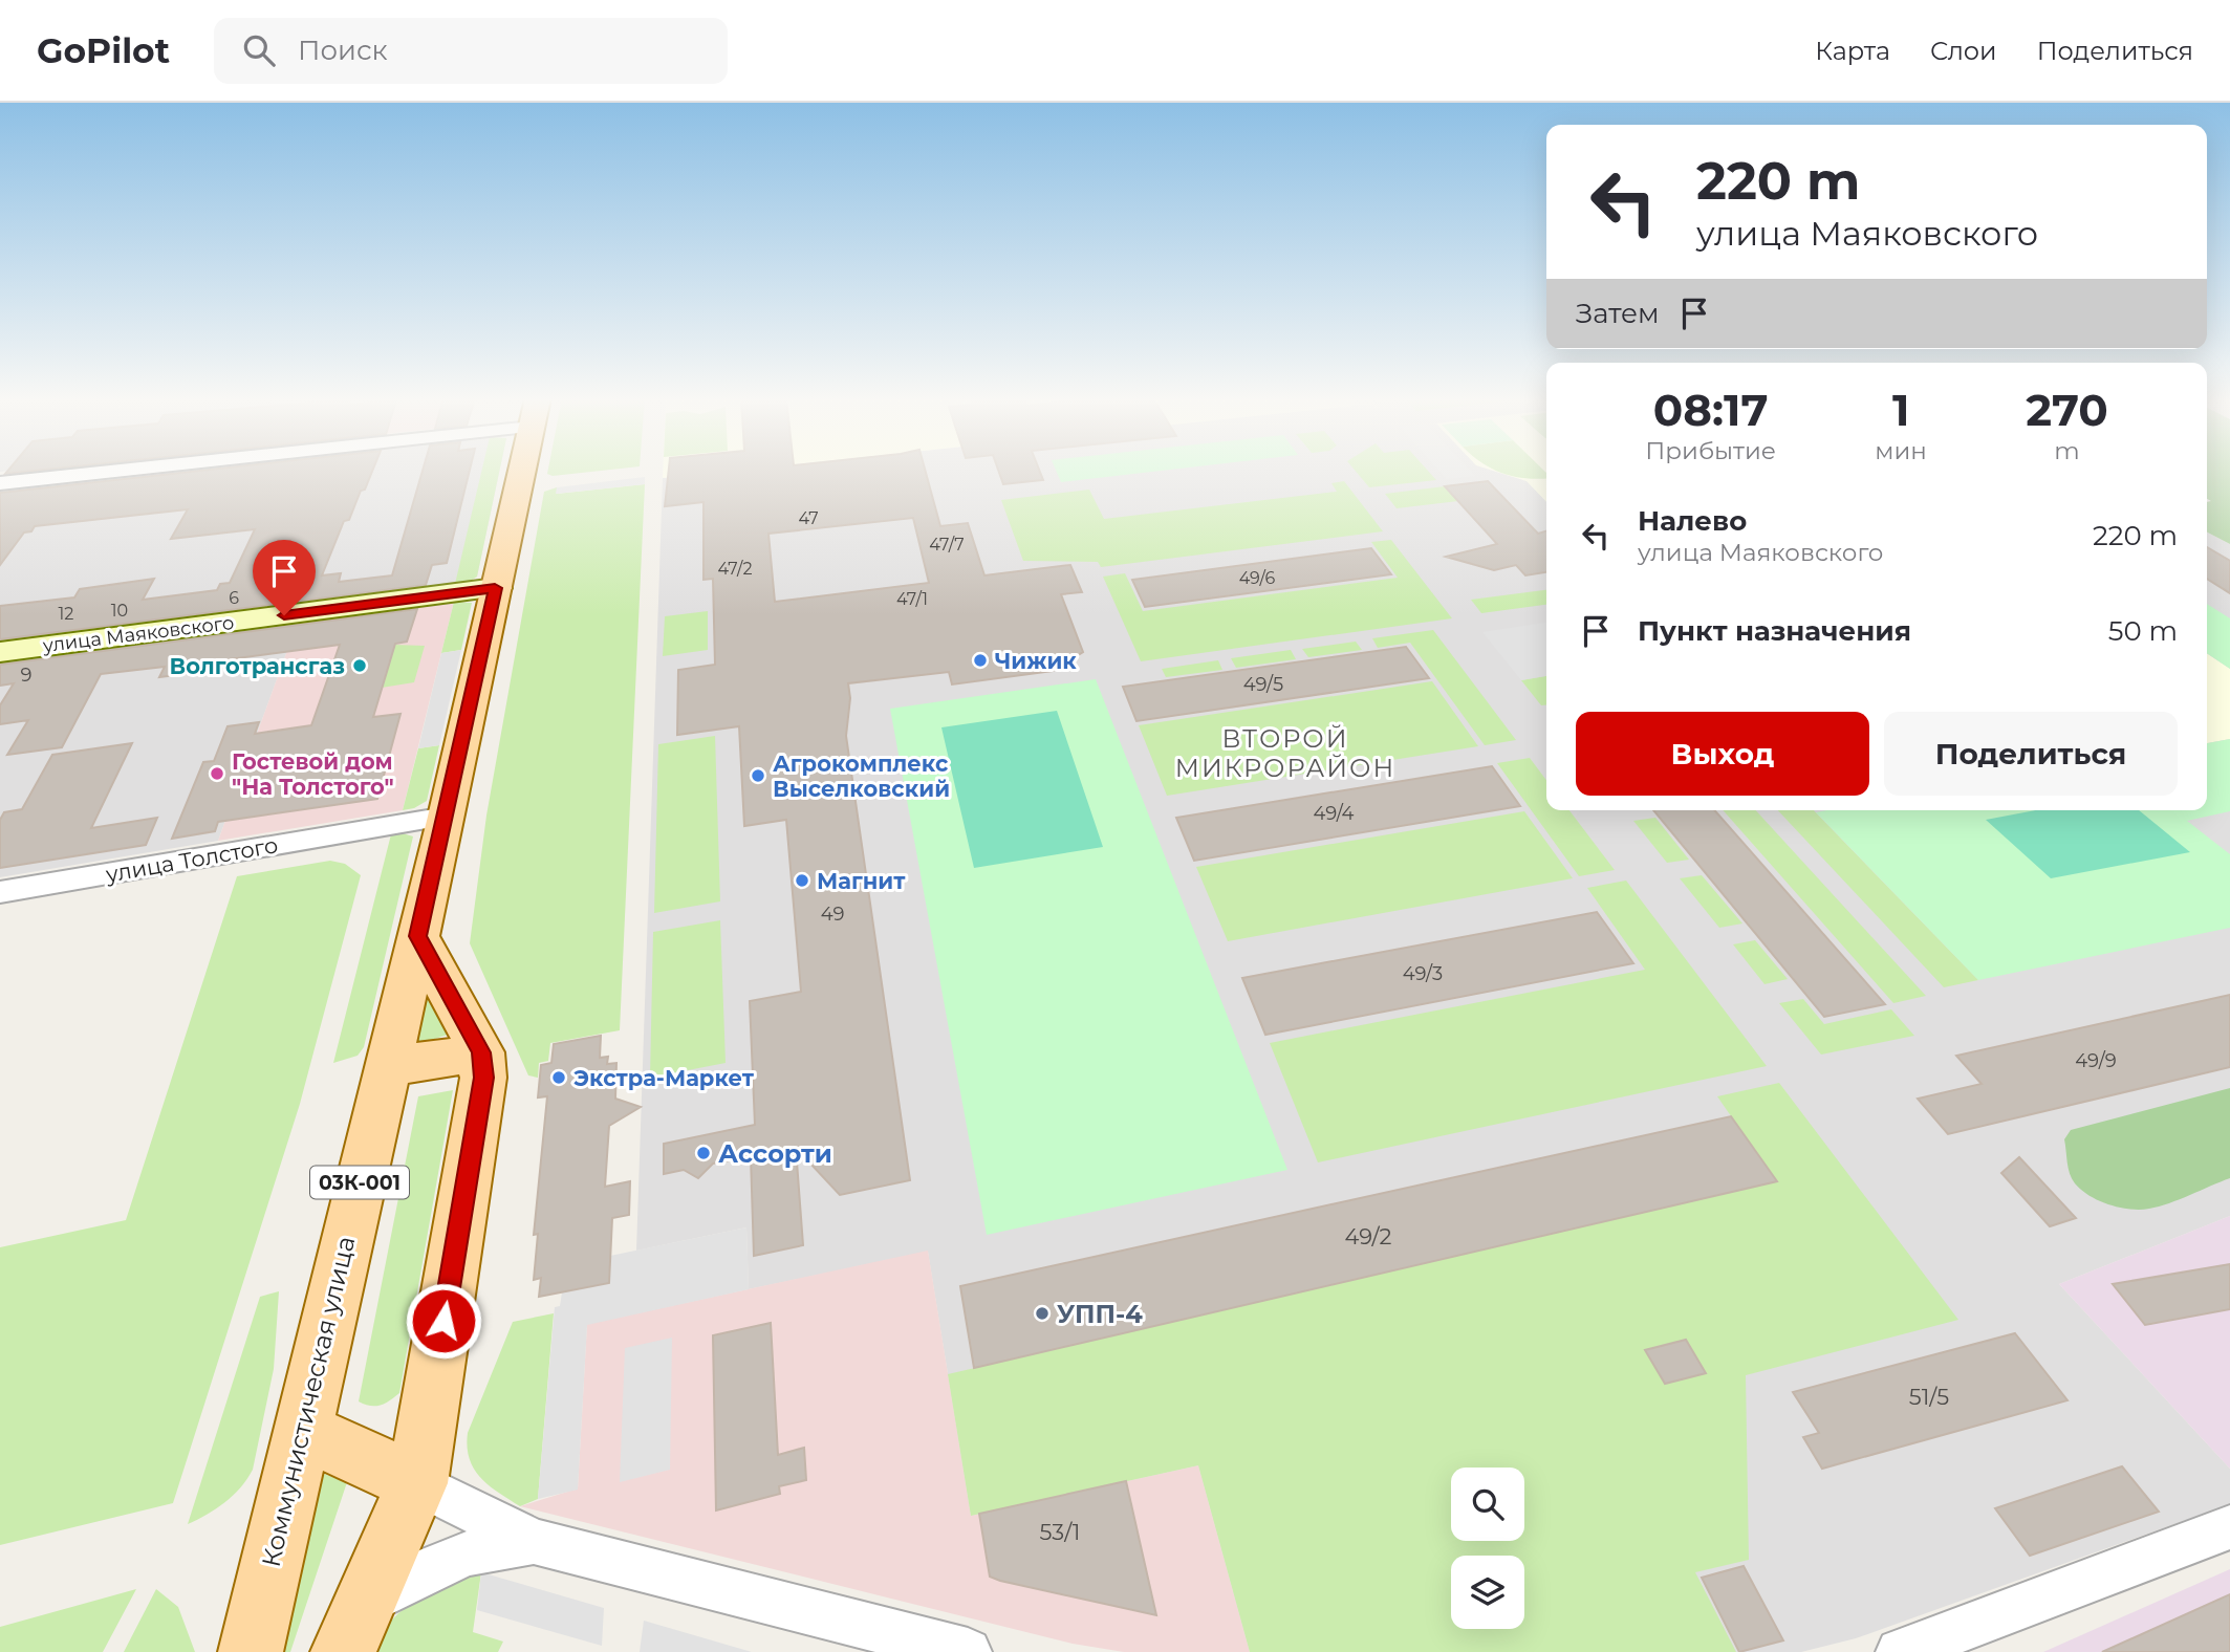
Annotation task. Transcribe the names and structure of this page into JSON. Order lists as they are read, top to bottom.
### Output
{
  "streets": {
    "main road": ["03К-001", "Коммунистическая улица"],
    "street": ["улица Маяковского", "улица Толстого"]
  },
  "crossings": [
    ["улица Маяковского", "Коммунистическая улица"],
    ["улица Толстого", "Коммунистическая улица"]
  ],
  "districts": ["ВТОРОЙ МИКРОРАЙОН"],
  "places": [
    "Чижик",
    "Волготрансгаз",
    "Гостевой дом \"На Толстого\"",
    "Агрокомплекс Выселковский",
    "Магнит",
    "Экстра-Маркет",
    "Ассорти",
    "УПП-4"
  ],
  "house_numbers": [
    "47",
    "47/7",
    "47/2",
    "49/6",
    "6",
    "47/1",
    "10",
    "12",
    "9",
    "49/5",
    "49/4",
    "49",
    "49/3",
    "49/9",
    "49/2",
    "51/5",
    "53/1"
  ],
  "page": {
    "header": "GoPilot",
    "search": "Поиск",
    "nav": ["Карта", "Слои", "Поделиться"],
    "turn": ["220 m", "улица Маяковского"],
    "then": "Затем",
    "eta": [
      "08:17",
      "Прибытие",
      "1",
      "мин",
      "270",
      "m"
    ],
    "list": [
      {
        "name": "Налево",
        "note": "улица Маяковского",
        "value": "220 m"
      },
      {
        "name": "Пункт назначения",
        "value": "50 m"
      }
    ],
    "buttons": ["Выход", "Поделиться"]
  }
}
